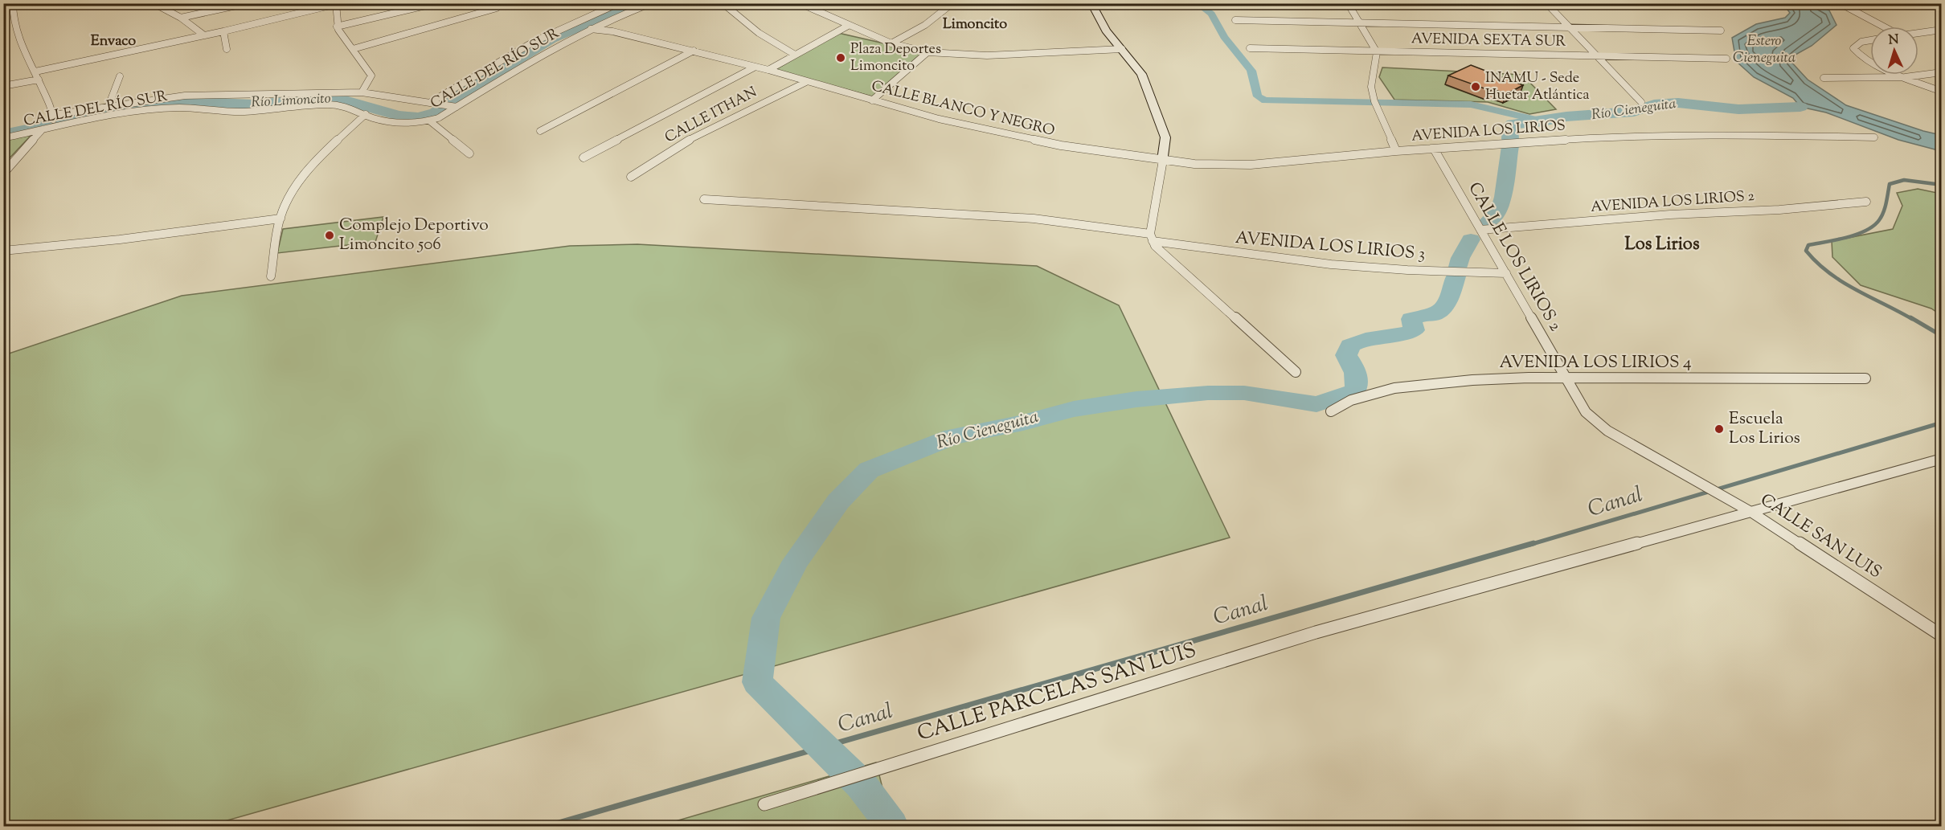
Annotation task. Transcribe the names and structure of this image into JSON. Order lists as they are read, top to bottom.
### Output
{
  "streets": {
    "street": [
      "AVENIDA SEXTA SUR",
      "CALLE DEL RÍO SUR",
      "CALLE BLANCO Y NEGRO",
      "CALLE ITHAN",
      "AVENIDA LOS LIRIOS",
      "AVENIDA LOS LIRIOS 2",
      "AVENIDA LOS LIRIOS 3",
      "CALLE LOS LIRIOS 2",
      "AVENIDA LOS LIRIOS 4",
      "CALLE SAN LUIS",
      "CALLE PARCELAS SAN LUIS"
    ]
  },
  "crossings": [
    ["CALLE DEL RÍO SUR", "CALLE BLANCO Y NEGRO"],
    ["CALLE BLANCO Y NEGRO", "CALLE ITHAN"],
    ["CALLE BLANCO Y NEGRO", "AVENIDA LOS LIRIOS"],
    ["AVENIDA LOS LIRIOS", "CALLE LOS LIRIOS 2"],
    ["AVENIDA LOS LIRIOS 2", "CALLE LOS LIRIOS 2"],
    ["AVENIDA LOS LIRIOS 3", "CALLE LOS LIRIOS 2"],
    ["CALLE LOS LIRIOS 2", "AVENIDA LOS LIRIOS 4"],
    ["CALLE LOS LIRIOS 2", "CALLE SAN LUIS"],
    ["CALLE SAN LUIS", "CALLE PARCELAS SAN LUIS"]
  ],
  "districts": ["Limoncito", "Envaco", "Los Lirios"],
  "water": [
    "Estero Cieneguita",
    "Río Limoncito",
    "Río Cieneguita",
    "Canal"
  ],
  "places": [
    "Plaza Deportes Limoncito",
    "INAMU - Sede Huetar Atlántica",
    "Complejo Deportivo Limoncito 506",
    "Escuela Los Lirios"
  ],
  "north": "top"
}
